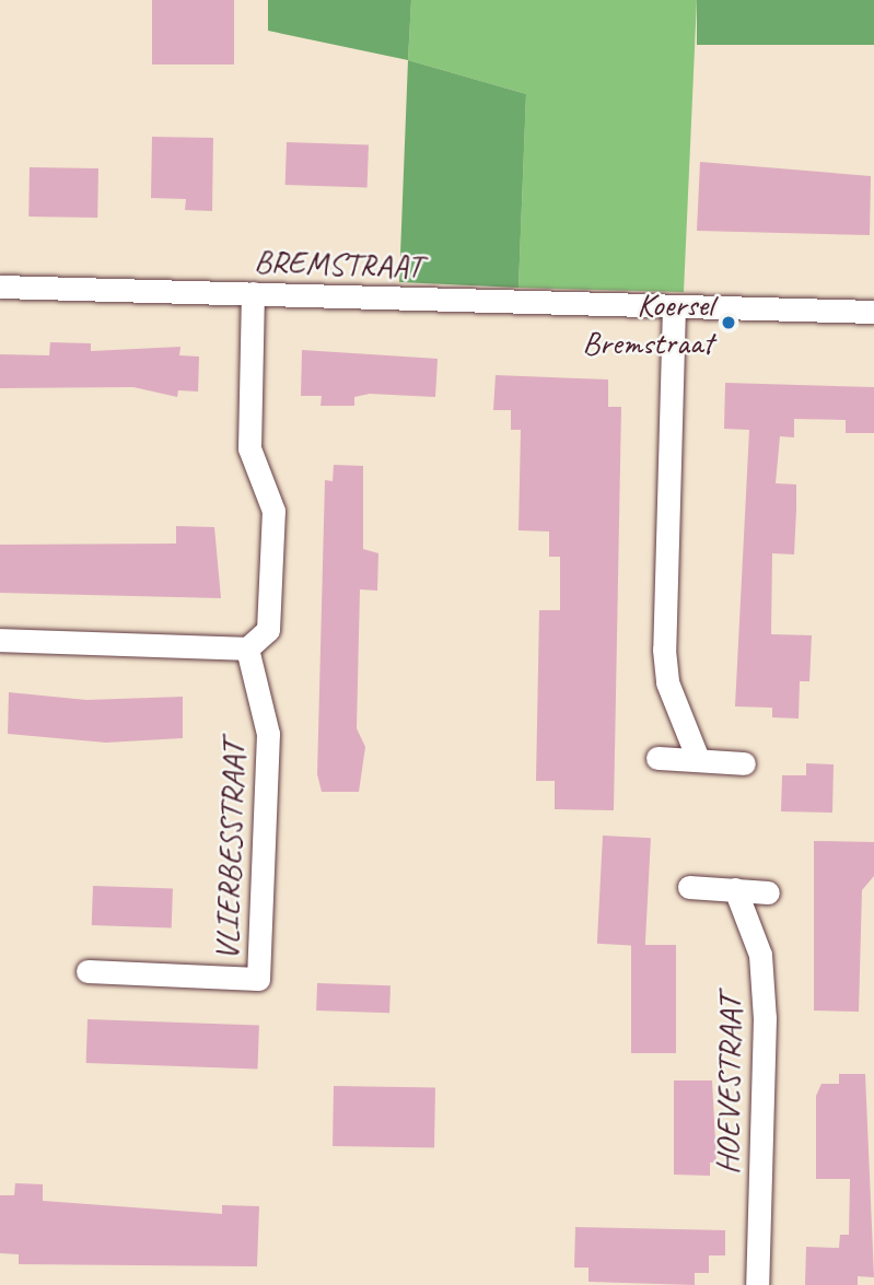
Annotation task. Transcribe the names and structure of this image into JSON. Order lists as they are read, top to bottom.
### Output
{
  "streets": {
    "street": ["BREMSTRAAT", "VLIERBESSTRAAT", "HOEVESTRAAT"]
  },
  "places": ["Koersel Bremstraat"]
}
